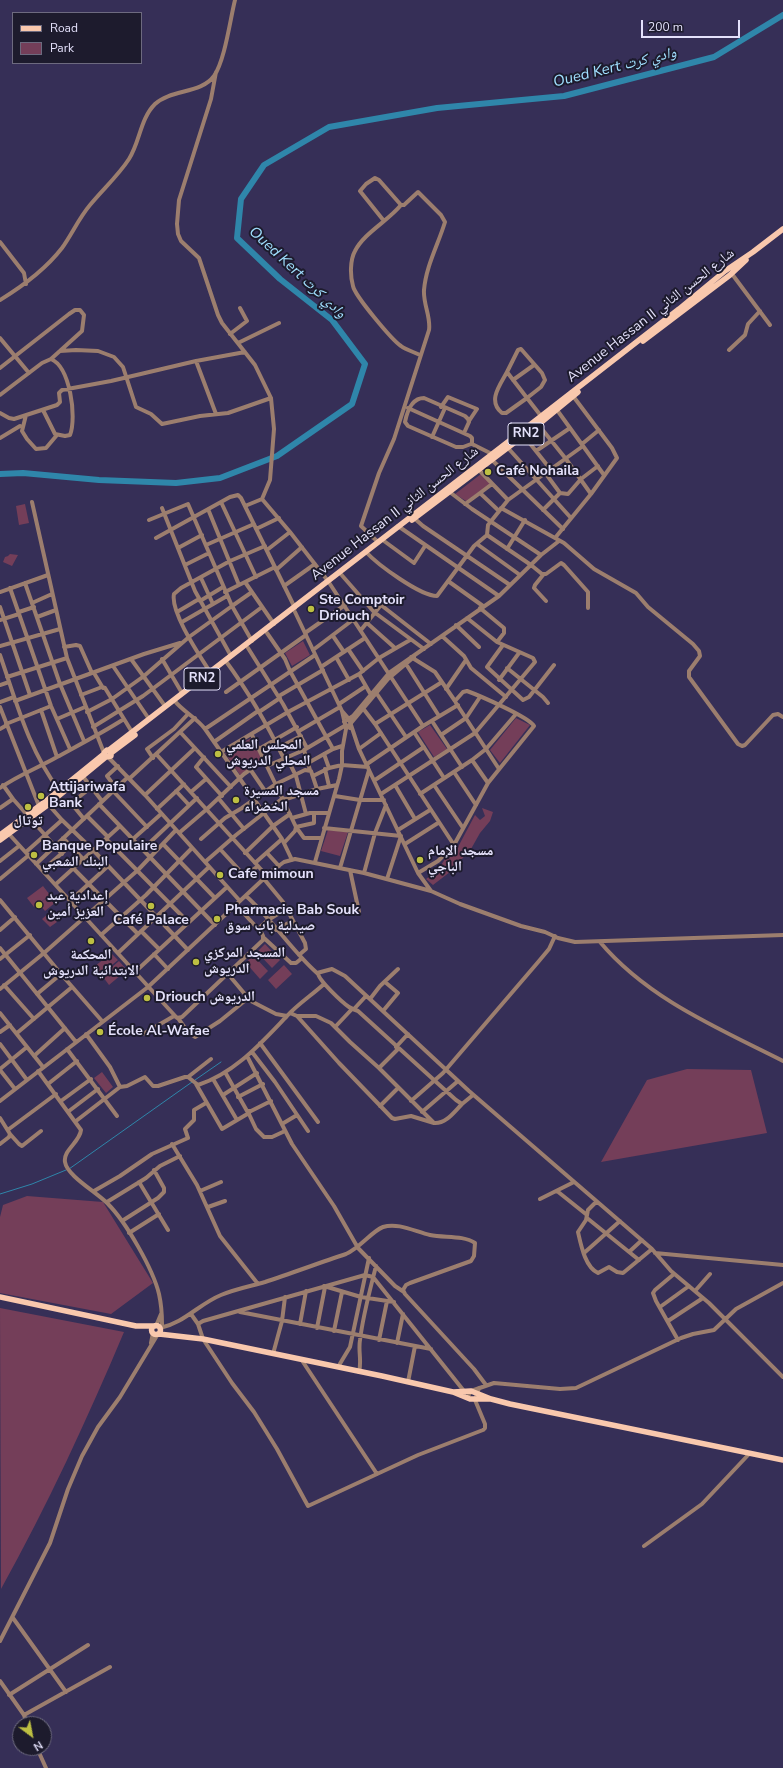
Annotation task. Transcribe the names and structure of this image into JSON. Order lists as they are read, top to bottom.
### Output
{
  "streets": {
    "main road": ["Avenue Hassan II شارع الحسن الثاني", "RN2"]
  },
  "water": ["Oued Kert وادي كرت"],
  "places": [
    "Café Nohaila",
    "Ste Comptoir Driouch",
    "المجلس العلمي المحلي الدريوش",
    "Attijariwafa Bank",
    "مسجد المسيرة الخضراء",
    "توتال",
    "Banque Populaire البنك الشعبي",
    "مسجد الإمام الباجي",
    "Cafe mimoun",
    "إعدادية عبد العزيز أمين",
    "Café Palace",
    "Pharmacie Bab Souk صيدلية باب سوق",
    "المحكمة الابتدائية الدريوش",
    "المسجد المركزي الدريوش",
    "Driouch الدريوش",
    "École Al-Wafae"
  ],
  "legend": ["Road", "Park"],
  "scale_bar": "200 m",
  "north": "bottom right"
}
